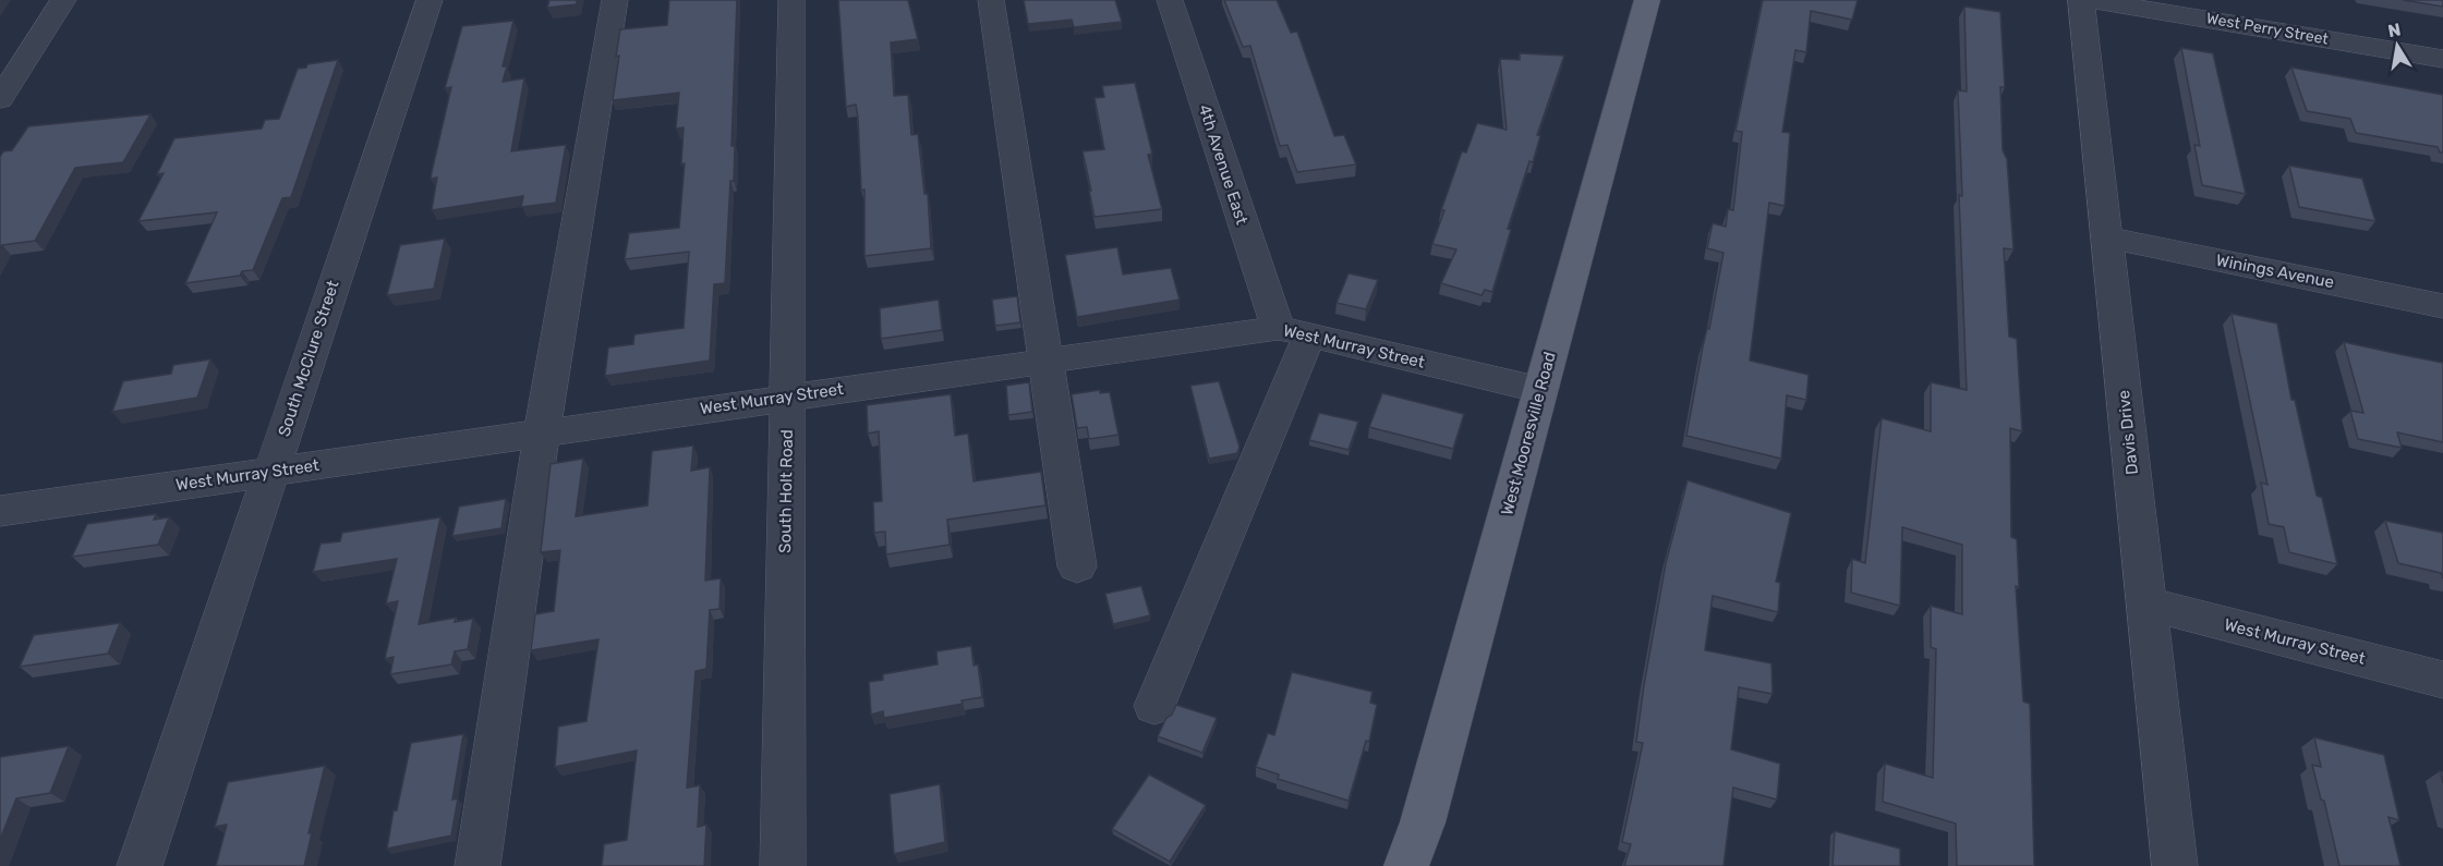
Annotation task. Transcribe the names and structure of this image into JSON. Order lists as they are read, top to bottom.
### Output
{
  "streets": {
    "main road": ["West Mooresville Road"],
    "street": [
      "West Perry Street",
      "4th Avenue East",
      "Winings Avenue",
      "West Murray Street",
      "South McClure Street",
      "Davis Drive",
      "South Holt Road"
    ]
  },
  "crossings": [
    ["4th Avenue East", "West Murray Street"],
    ["Winings Avenue", "Davis Drive"],
    ["West Murray Street", "South McClure Street"],
    ["West Murray Street", "Davis Drive"],
    ["West Murray Street", "West Mooresville Road"],
    ["West Murray Street", "South Holt Road"]
  ],
  "north": "top"
}
